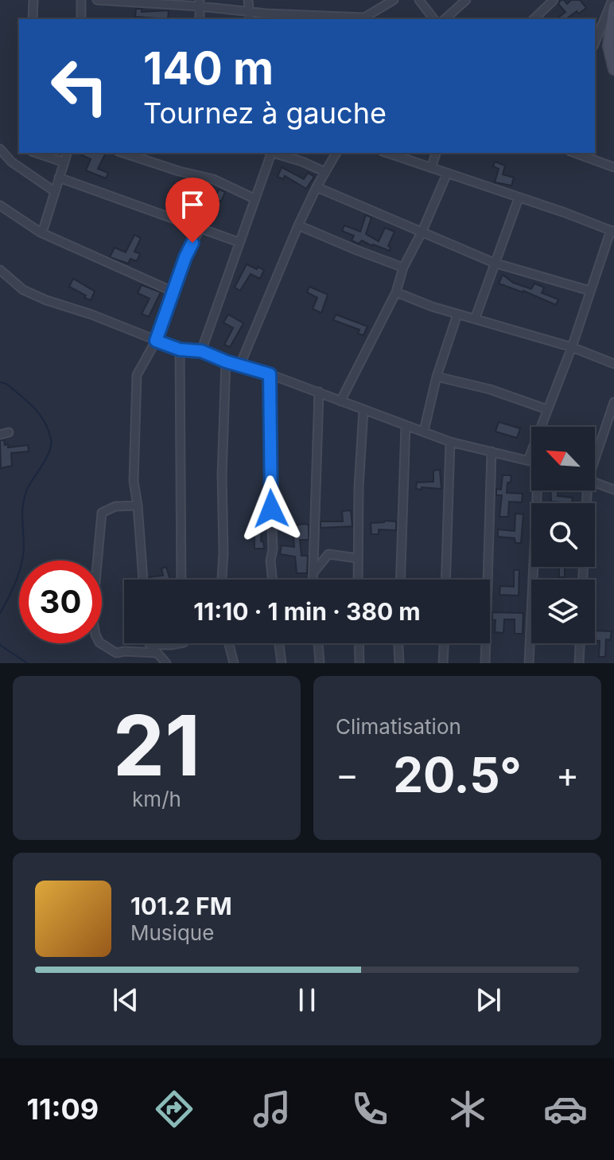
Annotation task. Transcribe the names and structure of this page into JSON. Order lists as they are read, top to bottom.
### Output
{
  "north": "top left",
  "page": {
    "turn": ["140 m", "Tournez à gauche"],
    "limit": "30",
    "trip": "11:10 · 1 min · 380 m",
    "tile": [
      ["21", "km/h"],
      "Climatisation"
    ],
    "heat": ["−", "20.5°", "+"],
    "song": ["101.2 FM", "Musique"],
    "tabs": "11:09"
  }
}
